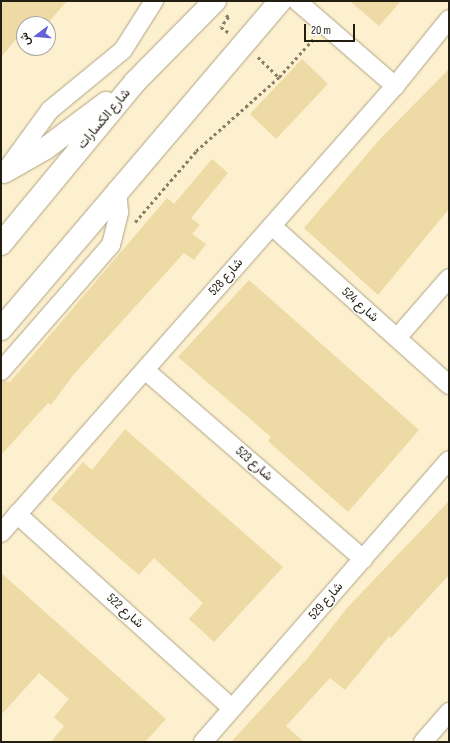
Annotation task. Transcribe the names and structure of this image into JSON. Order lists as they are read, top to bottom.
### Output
{
  "streets": {
    "street": [
      "شارع الكسارات",
      "شارع 528",
      "شارع 524",
      "شارع 523",
      "شارع 529",
      "شارع 522"
    ]
  },
  "crossings": [
    ["شارع 528", "شارع 524"],
    ["شارع 528", "شارع 523"],
    ["شارع 528", "شارع 522"],
    ["شارع 523", "شارع 529"],
    ["شارع 529", "شارع 522"]
  ],
  "scale_bar": "20 m",
  "north": "left"
}
